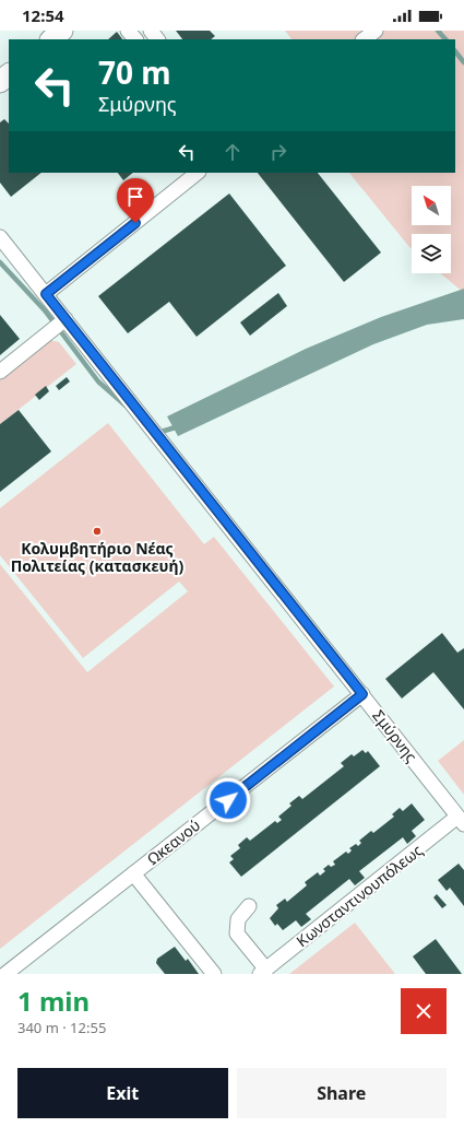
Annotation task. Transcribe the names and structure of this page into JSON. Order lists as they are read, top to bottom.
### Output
{
  "streets": {
    "street": ["Σμύρνης", "Ωκεανού", "Κωνσταντινουπόλεως"]
  },
  "crossings": [
    ["Σμύρνης", "Ωκεανού"],
    ["Σμύρνης", "Κωνσταντινουπόλεως"]
  ],
  "places": ["Κολυμβητήριο Νέας Πολιτείας (κατασκευή)"],
  "north": "top left",
  "page": {
    "status": "12:54",
    "turn": ["70 m", "Σμύρνης"],
    "heading": ["1 min", "340 m · 12:55"],
    "buttons": ["Exit", "Share"]
  }
}
